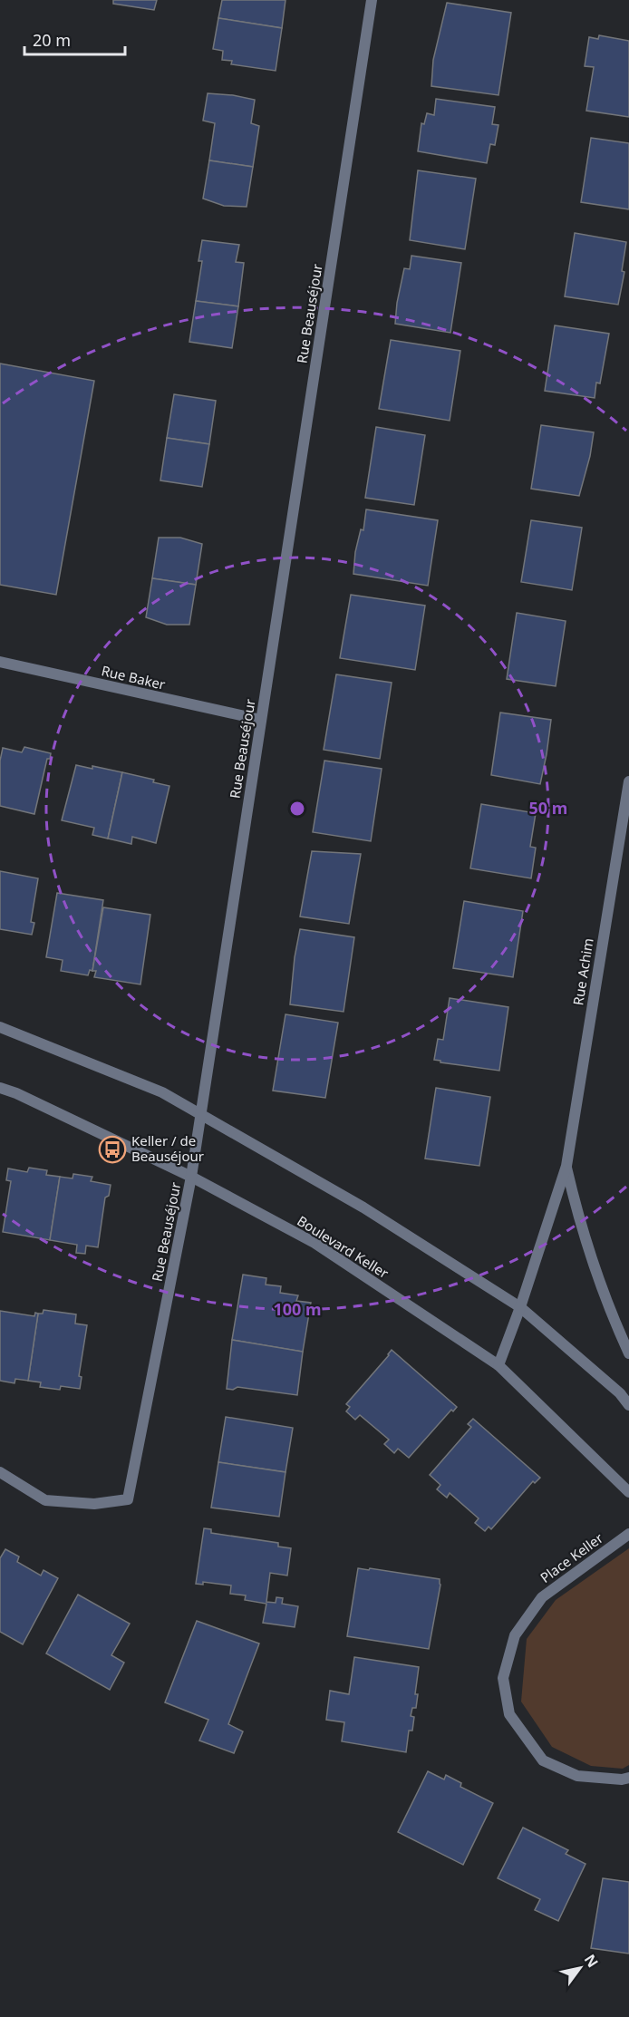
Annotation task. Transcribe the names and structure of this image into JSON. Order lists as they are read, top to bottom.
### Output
{
  "streets": {
    "street": [
      "Rue Beauséjour",
      "Rue Baker",
      "Rue Achim",
      "Boulevard Keller",
      "Place Keller"
    ]
  },
  "crossings": [
    ["Rue Beauséjour", "Rue Baker"],
    ["Rue Beauséjour", "Boulevard Keller"],
    ["Rue Achim", "Boulevard Keller"]
  ],
  "places": {
    "bus stop": ["Keller / de Beauséjour"]
  },
  "scale_bar": "20 m",
  "north": "top right",
  "rings": ["50 m", "100 m"]
}
